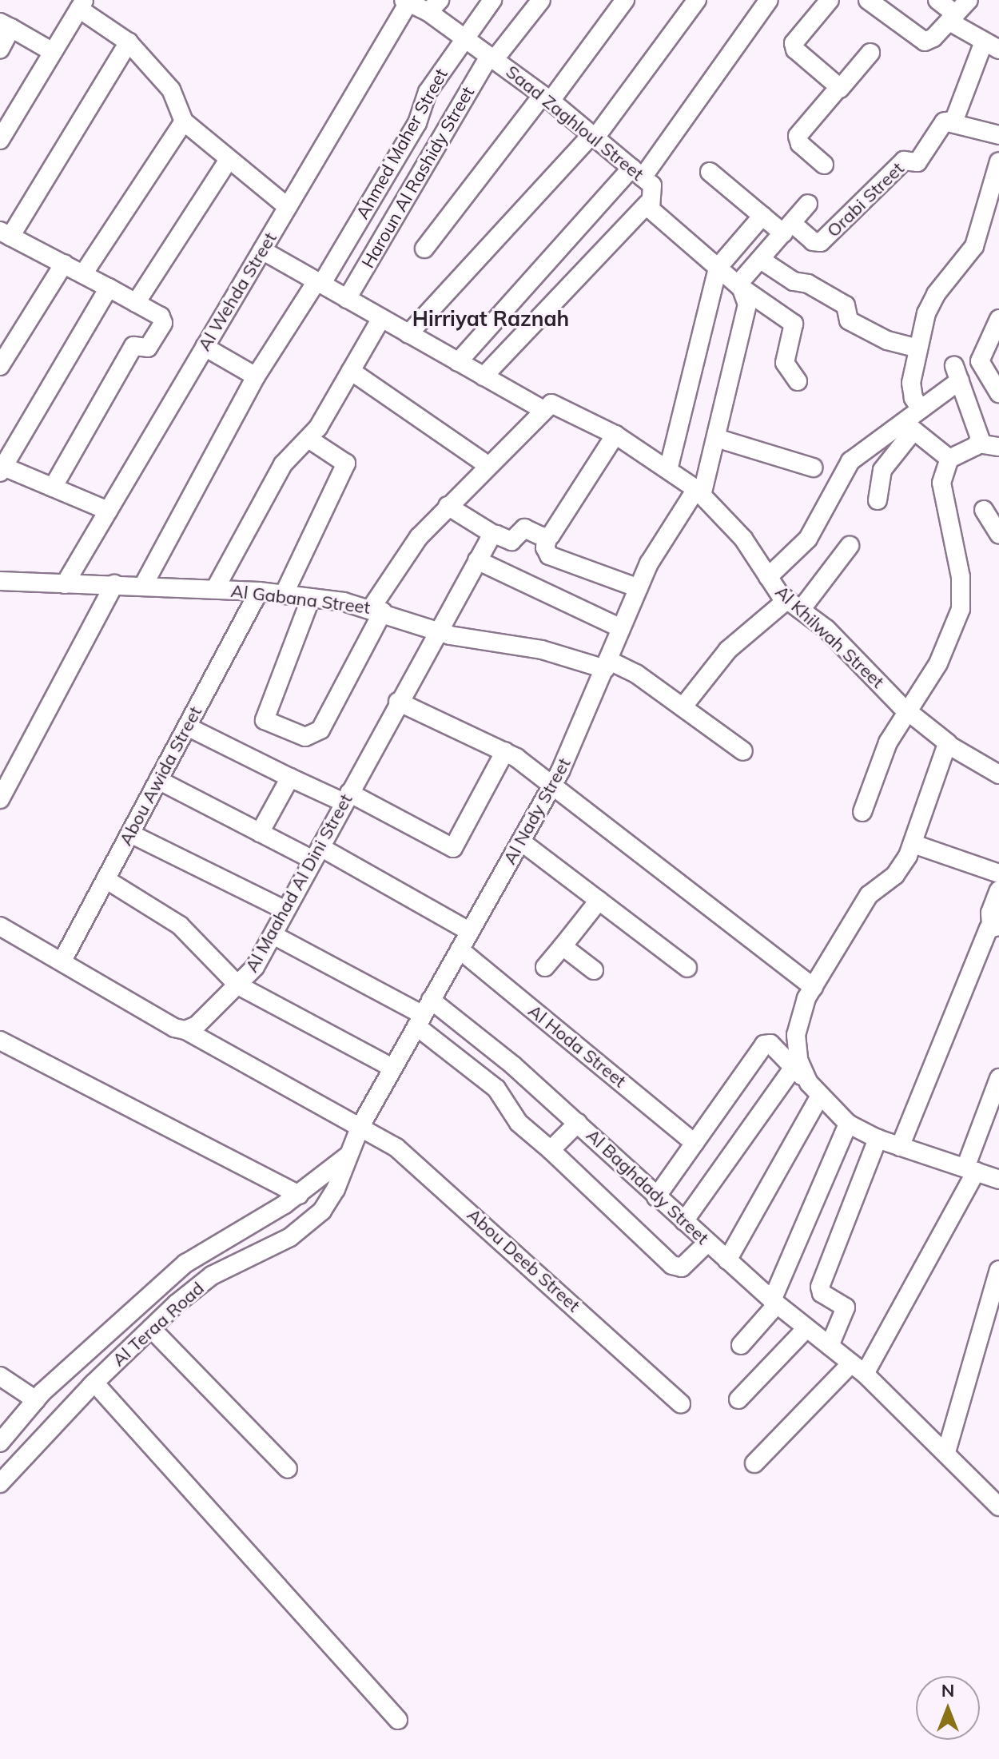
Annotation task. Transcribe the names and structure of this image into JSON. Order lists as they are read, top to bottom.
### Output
{
  "streets": {
    "street": [
      "Saad Zaghloul Street",
      "Ahmed Maher Street",
      "Haroun Al Rashidy Street",
      "Orabi Street",
      "Al Wehda Street",
      "Al Gabana Street",
      "Al Khilwah Street",
      "Abou Awida Street",
      "Al Nady Street",
      "Al Maahad Al Dini Street",
      "Al Hoda Street",
      "Al Baghdady Street",
      "Abou Deeb Street",
      "Al Teraa Road"
    ]
  },
  "crossings": [
    ["Saad Zaghloul Street", "Ahmed Maher Street"],
    ["Saad Zaghloul Street", "Haroun Al Rashidy Street"],
    ["Saad Zaghloul Street", "Al Wehda Street"],
    ["Ahmed Maher Street", "Al Gabana Street"],
    ["Al Wehda Street", "Al Gabana Street"],
    ["Al Gabana Street", "Abou Awida Street"],
    ["Al Gabana Street", "Al Nady Street"],
    ["Al Gabana Street", "Al Maahad Al Dini Street"],
    ["Al Khilwah Street", "Al Nady Street"],
    ["Al Nady Street", "Al Hoda Street"],
    ["Al Nady Street", "Al Baghdady Street"],
    ["Al Nady Street", "Abou Deeb Street"],
    ["Al Nady Street", "Al Teraa Road"],
    ["Al Maahad Al Dini Street", "Abou Deeb Street"],
    ["Abou Deeb Street", "Al Teraa Road"]
  ],
  "districts": ["Hirriyat Raznah"],
  "north": "top"
}
